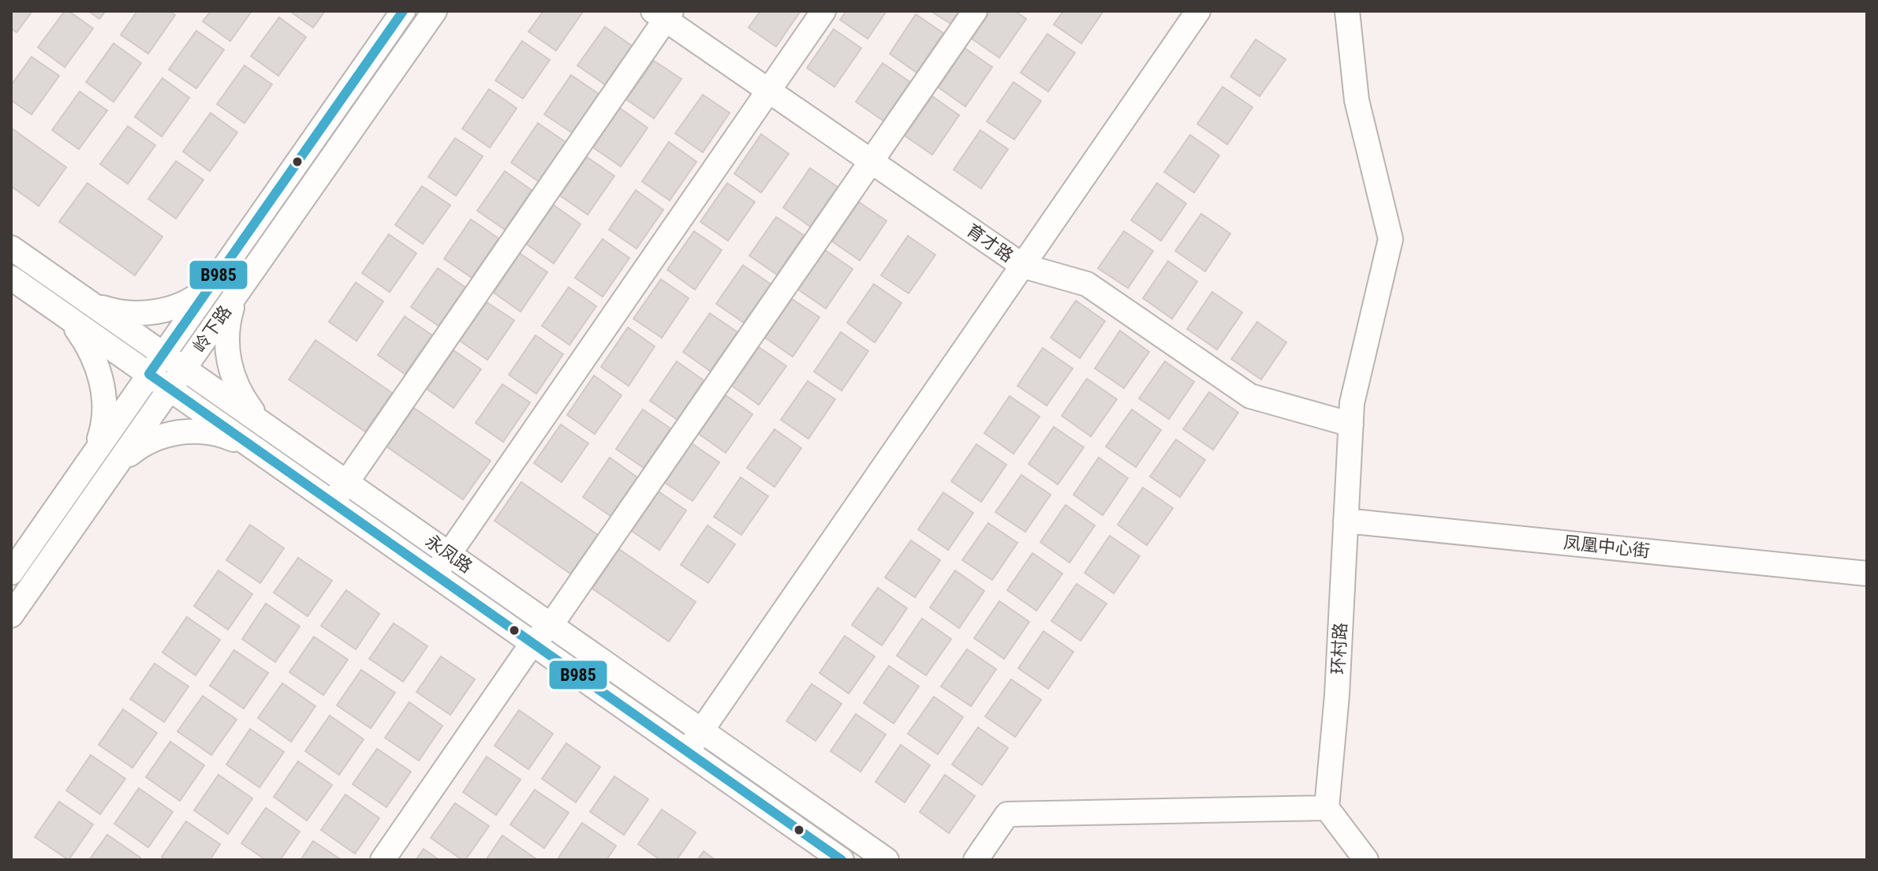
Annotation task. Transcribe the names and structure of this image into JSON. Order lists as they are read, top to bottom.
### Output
{
  "streets": {
    "street": [
      "育才路",
      "岭下路",
      "凤凰中心街",
      "永凤路",
      "环村路"
    ]
  },
  "crossings": [
    ["育才路", "环村路"],
    ["岭下路", "永凤路"],
    ["凤凰中心街", "环村路"]
  ],
  "lines": ["transit line B985"]
}
